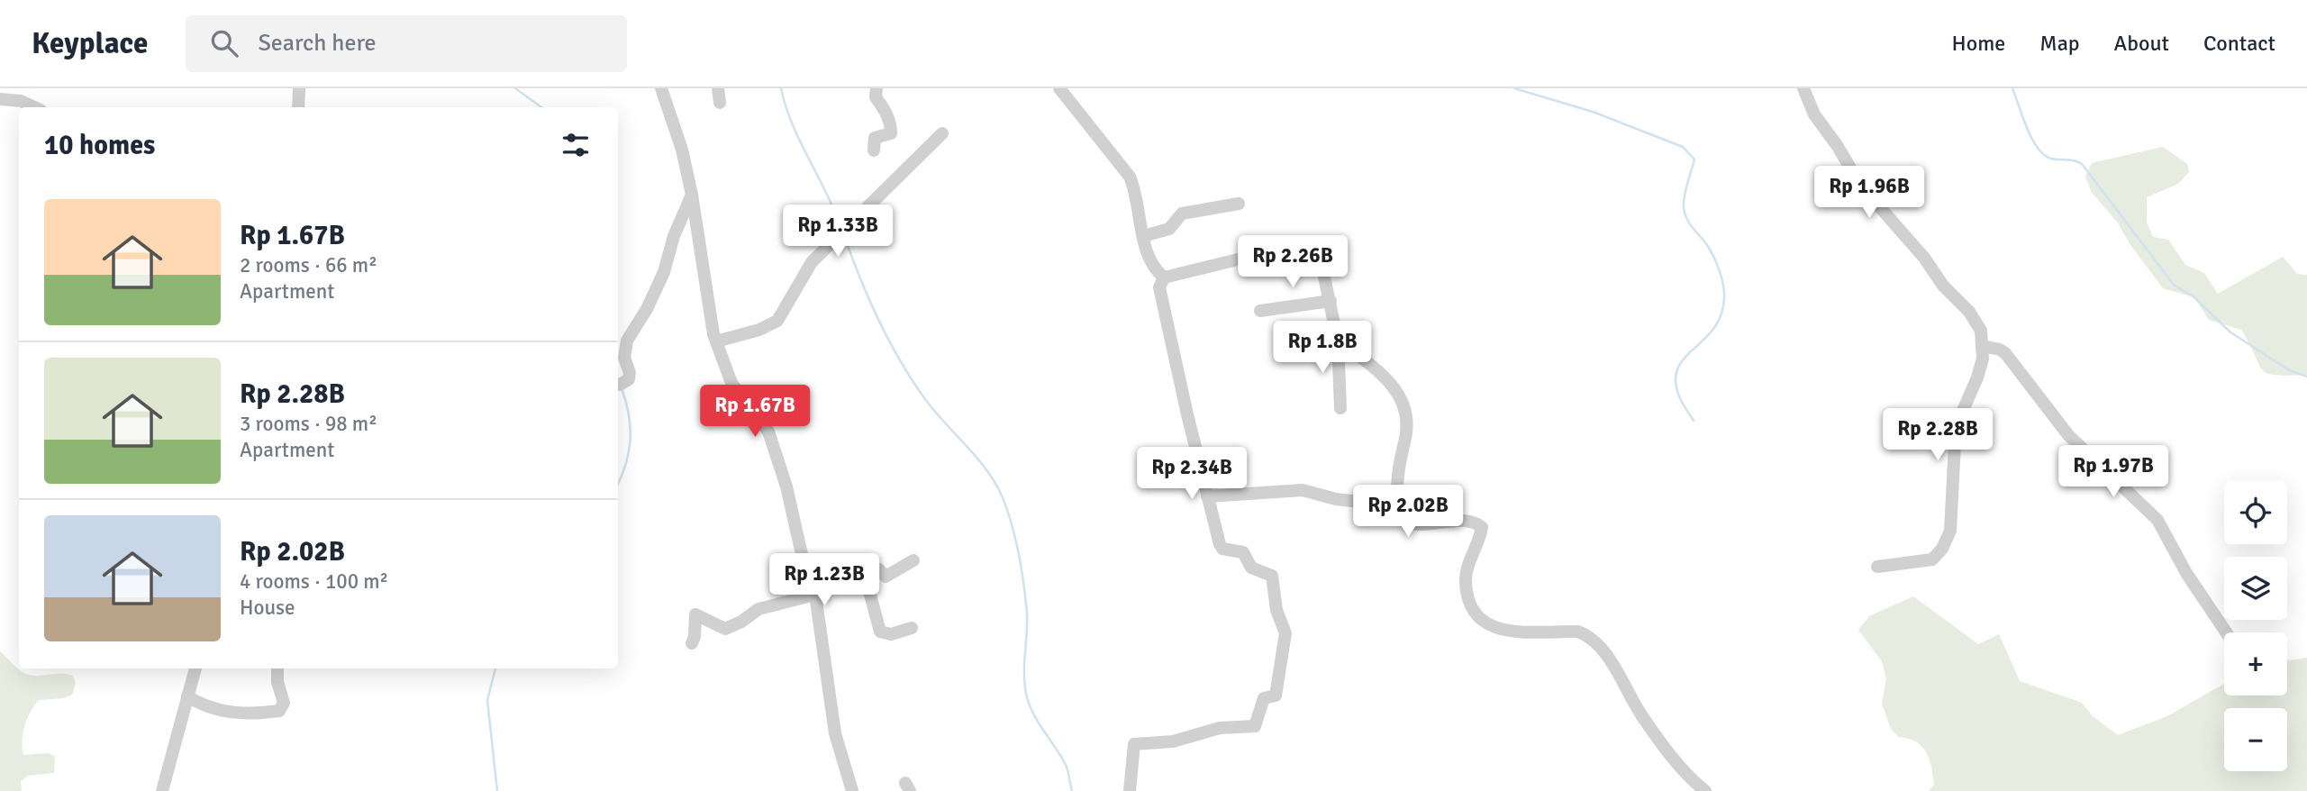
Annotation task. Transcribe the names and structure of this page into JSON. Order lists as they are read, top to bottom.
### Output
{
  "page": {
    "header": "Keyplace",
    "search": "Search here",
    "nav": [
      "Home",
      "Map",
      "About",
      "Contact"
    ],
    "heading": "10 homes",
    "price": [
      "Rp 1.96B",
      "Rp 1.33B",
      "Rp 2.26B",
      "Rp 1.8B",
      "Rp 1.67B",
      "Rp 2.28B",
      "Rp 1.97B",
      "Rp 2.34B",
      "Rp 2.02B",
      "Rp 1.23B"
    ],
    "list": [
      {
        "name": "Rp 1.67B",
        "note": "2 rooms · 66 m² · Apartment"
      },
      {
        "name": "Rp 2.28B",
        "note": "3 rooms · 98 m² · Apartment"
      },
      {
        "name": "Rp 2.02B",
        "note": "4 rooms · 100 m² · House"
      }
    ],
    "map_buttons": ["+", "−"]
  }
}
